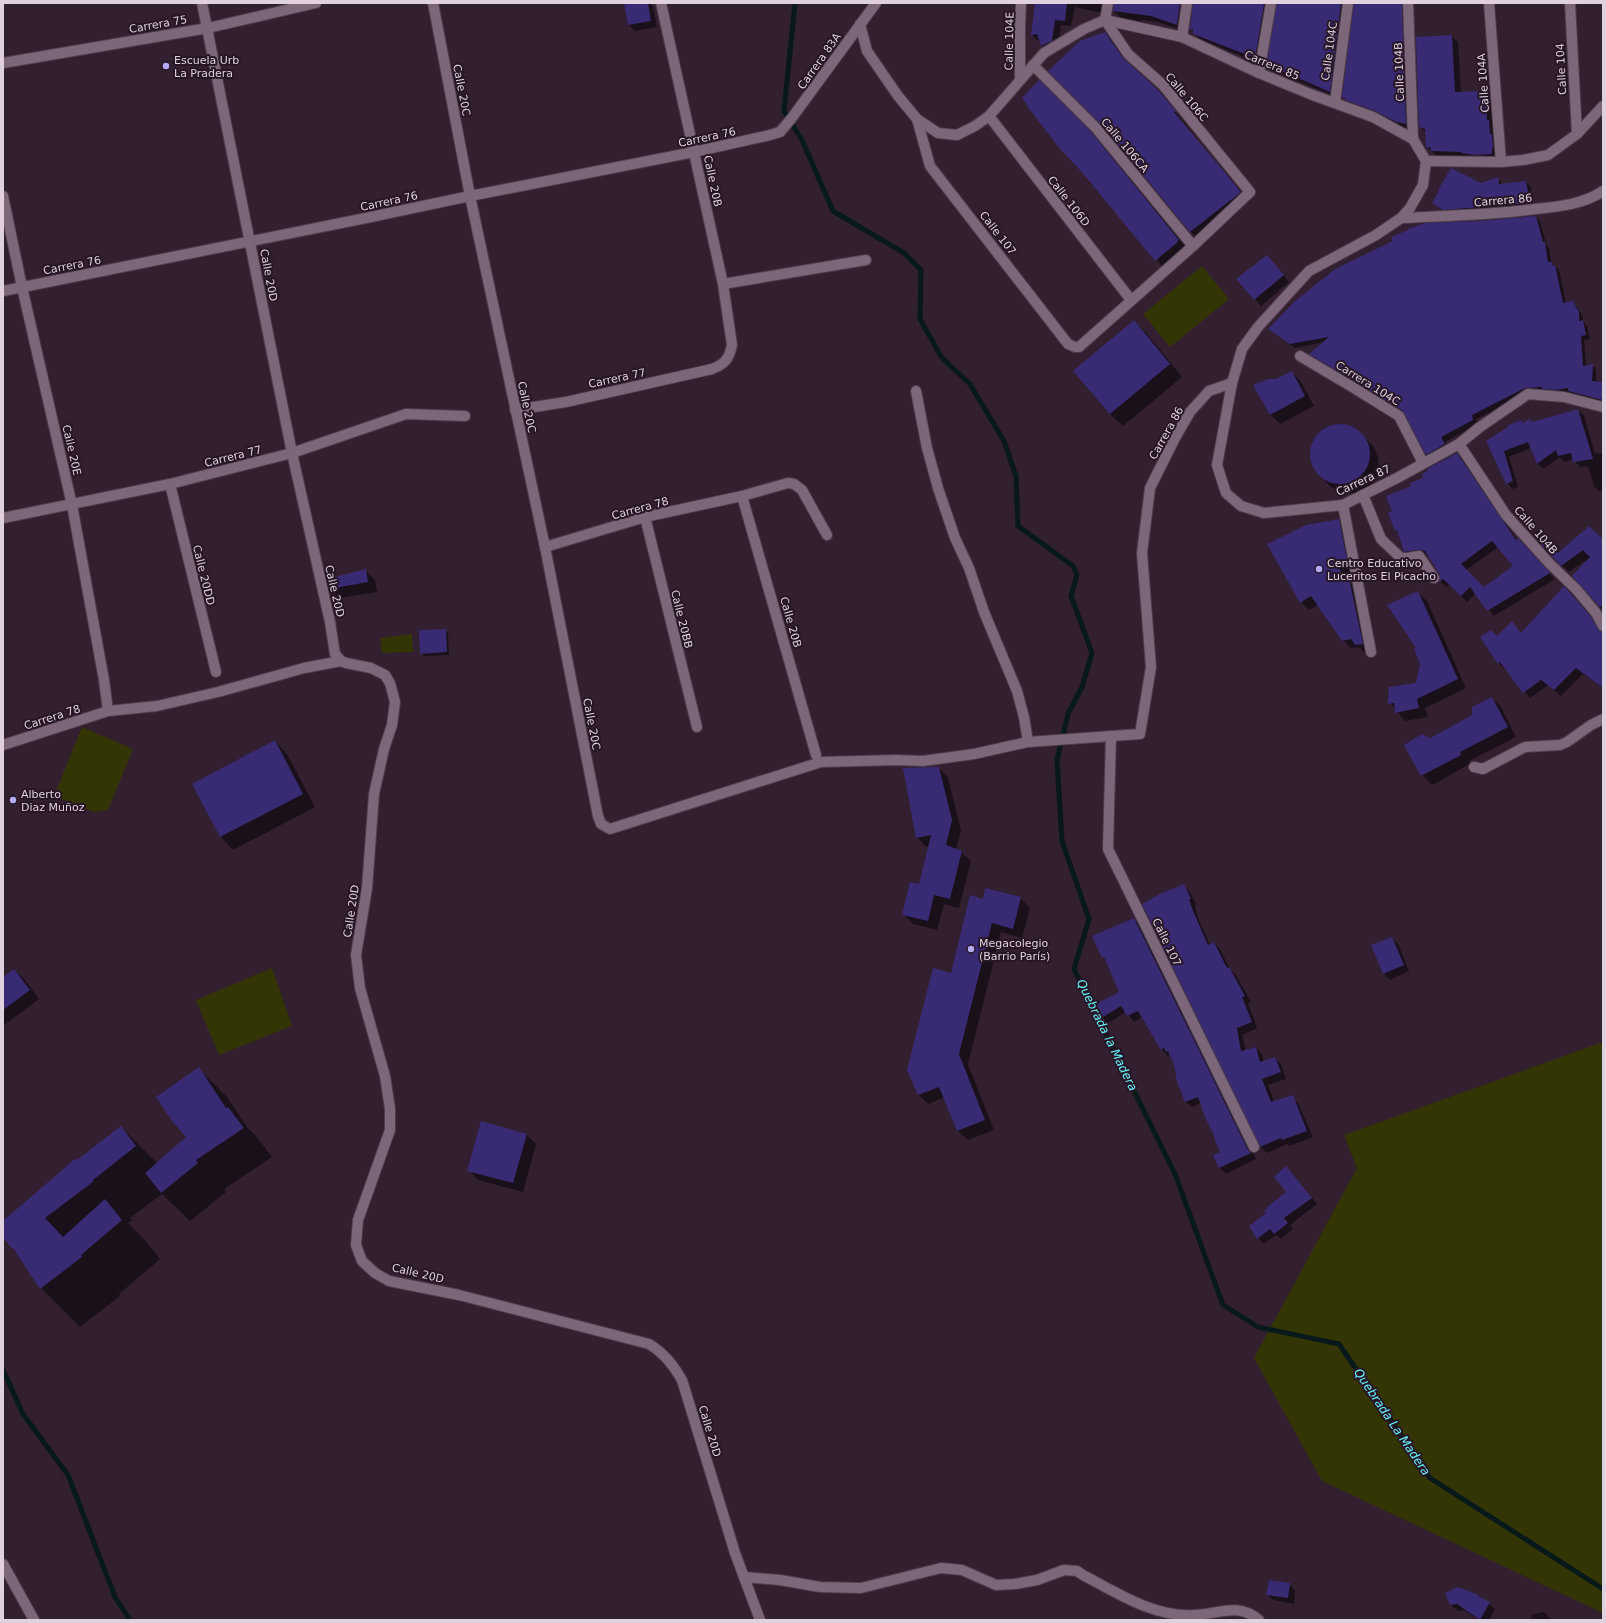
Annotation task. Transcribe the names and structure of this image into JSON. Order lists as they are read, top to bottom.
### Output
{
  "streets": {
    "street": [
      "Carrera 75",
      "Calle 104E",
      "Calle 104C",
      "Carrera 83A",
      "Carrera 85",
      "Calle 104",
      "Calle 104B",
      "Calle 104A",
      "Calle 20C",
      "Calle 106C",
      "Carrera 76",
      "Calle 106CA",
      "Calle 20B",
      "Carrera 86",
      "Calle 106D",
      "Calle 107",
      "Calle 20D",
      "Carrera 77",
      "Carrera 104C",
      "Calle 20E",
      "Carrera 87",
      "Carrera 78",
      "Calle 20DD",
      "Calle 20BB"
    ]
  },
  "crossings": [
    ["Carrera 75", "Calle 20D"],
    ["Calle 104C", "Carrera 85"],
    ["Carrera 83A", "Carrera 76"],
    ["Carrera 83A", "Calle 107"],
    ["Carrera 85", "Calle 104B"],
    ["Carrera 85", "Calle 106C"],
    ["Calle 104B", "Carrera 87"],
    ["Calle 20C", "Carrera 76"],
    ["Calle 20C", "Carrera 77"],
    ["Calle 20C", "Carrera 78"],
    ["Calle 106C", "Calle 106CA"],
    ["Carrera 76", "Calle 20B"],
    ["Carrera 76", "Calle 20D"],
    ["Carrera 76", "Calle 20E"],
    ["Calle 20B", "Carrera 77"],
    ["Calle 20B", "Carrera 78"],
    ["Carrera 86", "Calle 107"],
    ["Carrera 86", "Carrera 87"],
    ["Calle 106D", "Calle 107"],
    ["Calle 20D", "Carrera 77"],
    ["Calle 20D", "Carrera 78"],
    ["Carrera 77", "Calle 20E"],
    ["Carrera 77", "Calle 20DD"],
    ["Carrera 104C", "Carrera 87"],
    ["Calle 20E", "Carrera 78"],
    ["Carrera 78", "Calle 20BB"]
  ],
  "water": ["Quebrada la Madera", "Quebrada La Madera"],
  "places": [
    "Escuela Urb La Pradera",
    "Centro Educativo Luceritos El Picacho",
    "Alberto Diaz Muñoz",
    "Megacolegio (Barrio París)"
  ]
}
